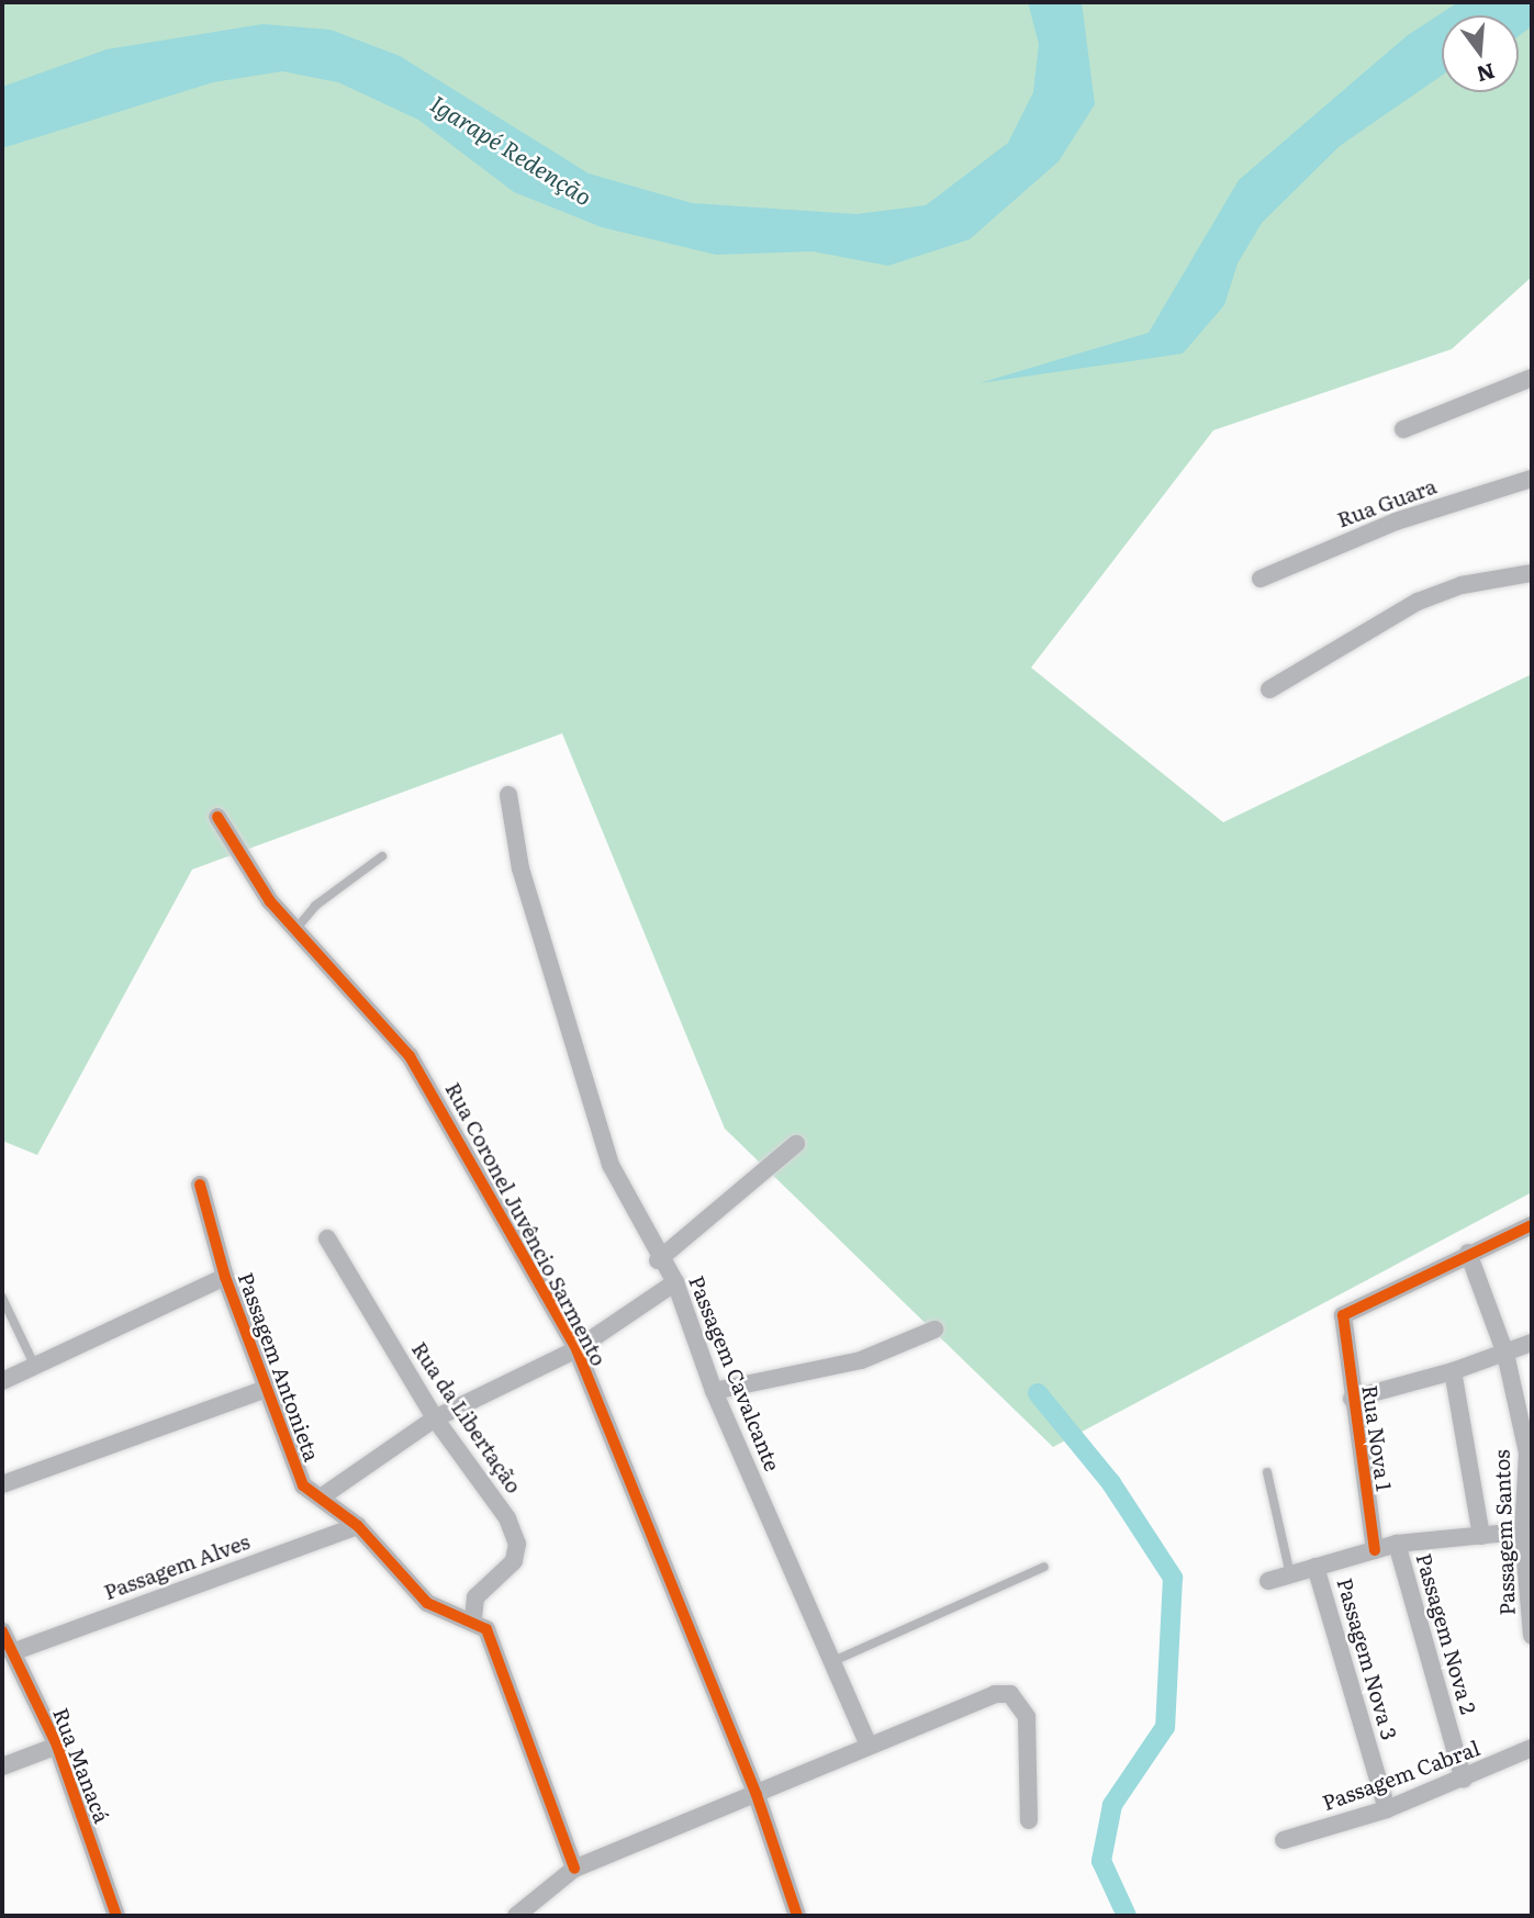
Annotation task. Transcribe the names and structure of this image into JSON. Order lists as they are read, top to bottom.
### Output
{
  "streets": {
    "street": [
      "Rua Guara",
      "Rua Coronel Juvêncio Sarmento",
      "Passagem Antonieta",
      "Passagem Cavalcante",
      "Rua da Libertação",
      "Rua Nova 1",
      "Passagem Santos",
      "Passagem Alves",
      "Passagem Nova 2",
      "Passagem Nova 3",
      "Rua Manacá",
      "Passagem Cabral"
    ]
  },
  "crossings": [
    ["Passagem Antonieta", "Rua da Libertação"],
    ["Passagem Antonieta", "Passagem Alves"],
    ["Rua Nova 1", "Passagem Santos"],
    ["Passagem Alves", "Rua Manacá"],
    ["Passagem Nova 2", "Passagem Cabral"],
    ["Passagem Nova 3", "Passagem Cabral"]
  ],
  "water": ["Igarapé Redenção"],
  "north": "bottom"
}
